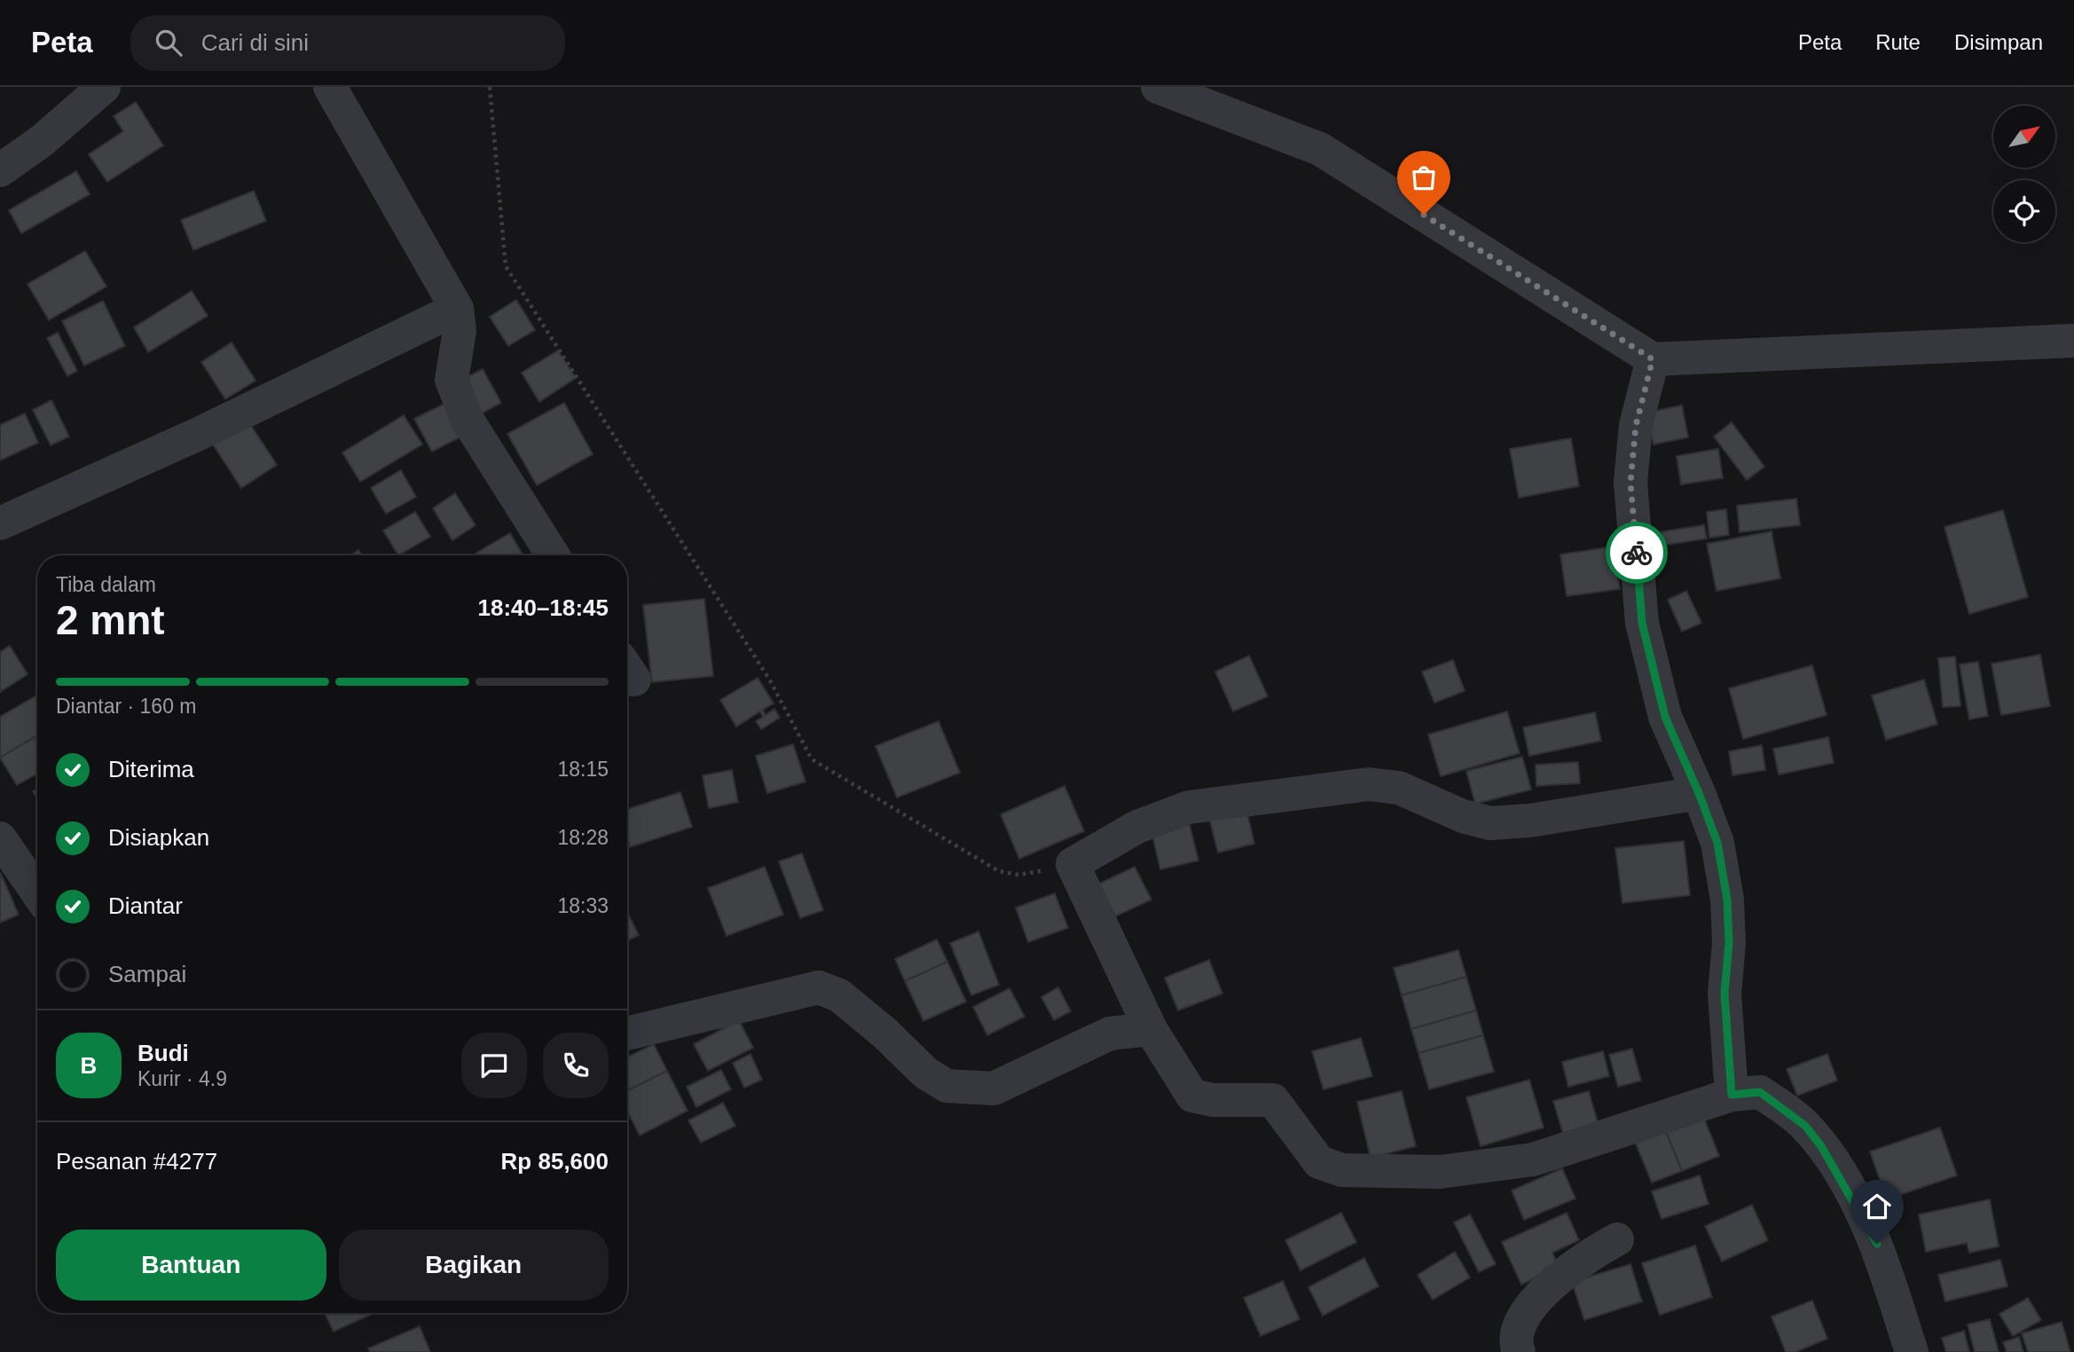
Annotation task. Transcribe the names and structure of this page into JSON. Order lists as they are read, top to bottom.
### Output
{
  "north": "top right",
  "page": {
    "header": "Peta",
    "search": "Cari di sini",
    "nav": ["Peta", "Rute", "Disimpan"],
    "heading": ["2 mnt", "Tiba dalam", "18:40–18:45"],
    "panel": [
      "Budi",
      "Kurir · 4.9",
      "Pesanan #4277",
      "Rp 85,600"
    ],
    "bar": "Diantar · 160 m",
    "list": [
      ["Diterima", "18:15"],
      ["Disiapkan", "18:28"],
      ["Diantar", "18:33"],
      "Sampai"
    ],
    "round": "B",
    "buttons": ["Bantuan", "Bagikan"]
  }
}
